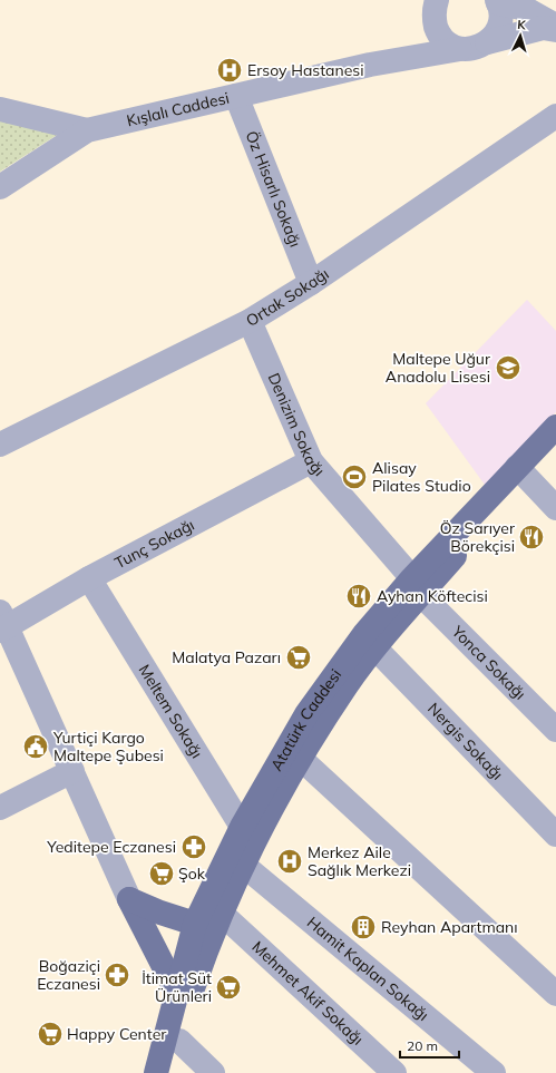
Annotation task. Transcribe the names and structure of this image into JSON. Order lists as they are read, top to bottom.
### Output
{
  "streets": {
    "main road": ["Atatürk Caddesi"],
    "street": [
      "Kışlalı Caddesi",
      "Öz Hisarlı Sokağı",
      "Ortak Sokağı",
      "Denizim Sokağı",
      "Tunç Sokağı",
      "Yonca Sokağı",
      "Meltem Sokağı",
      "Nergis Sokağı",
      "Hamit Kaplan Sokağı",
      "Mehmet Akif Sokağı"
    ]
  },
  "crossings": [
    ["Kışlalı Caddesi", "Öz Hisarlı Sokağı"],
    ["Öz Hisarlı Sokağı", "Ortak Sokağı"],
    ["Ortak Sokağı", "Denizim Sokağı"],
    ["Denizim Sokağı", "Tunç Sokağı"],
    ["Denizim Sokağı", "Yonca Sokağı"],
    ["Denizim Sokağı", "Atatürk Caddesi"],
    ["Tunç Sokağı", "Meltem Sokağı"],
    ["Yonca Sokağı", "Atatürk Caddesi"],
    ["Meltem Sokağı", "Atatürk Caddesi"],
    ["Atatürk Caddesi", "Nergis Sokağı"],
    ["Atatürk Caddesi", "Hamit Kaplan Sokağı"],
    ["Atatürk Caddesi", "Mehmet Akif Sokağı"]
  ],
  "places": {
    "hospital": ["Ersoy Hastanesi", "Merkez Aile Sağlık Merkezi"],
    "school or university": ["Maltepe Uğur Anadolu Lisesi"],
    "sports": ["Alisay Pilates Studio"],
    "restaurant": ["Öz Sarıyer Börekçisi", "Ayhan Köftecisi"],
    "supermarket": [
      "Malatya Pazarı",
      "Şok",
      "İtimat Süt Ürünleri",
      "Happy Center"
    ],
    "public building": ["Yurtiçi Kargo Maltepe Şubesi"],
    "pharmacy": ["Yeditepe Eczanesi", "Boğaziçi Eczanesi"],
    "building": ["Reyhan Apartmanı"]
  },
  "scale_bar": "20 m",
  "north": "top"
}
